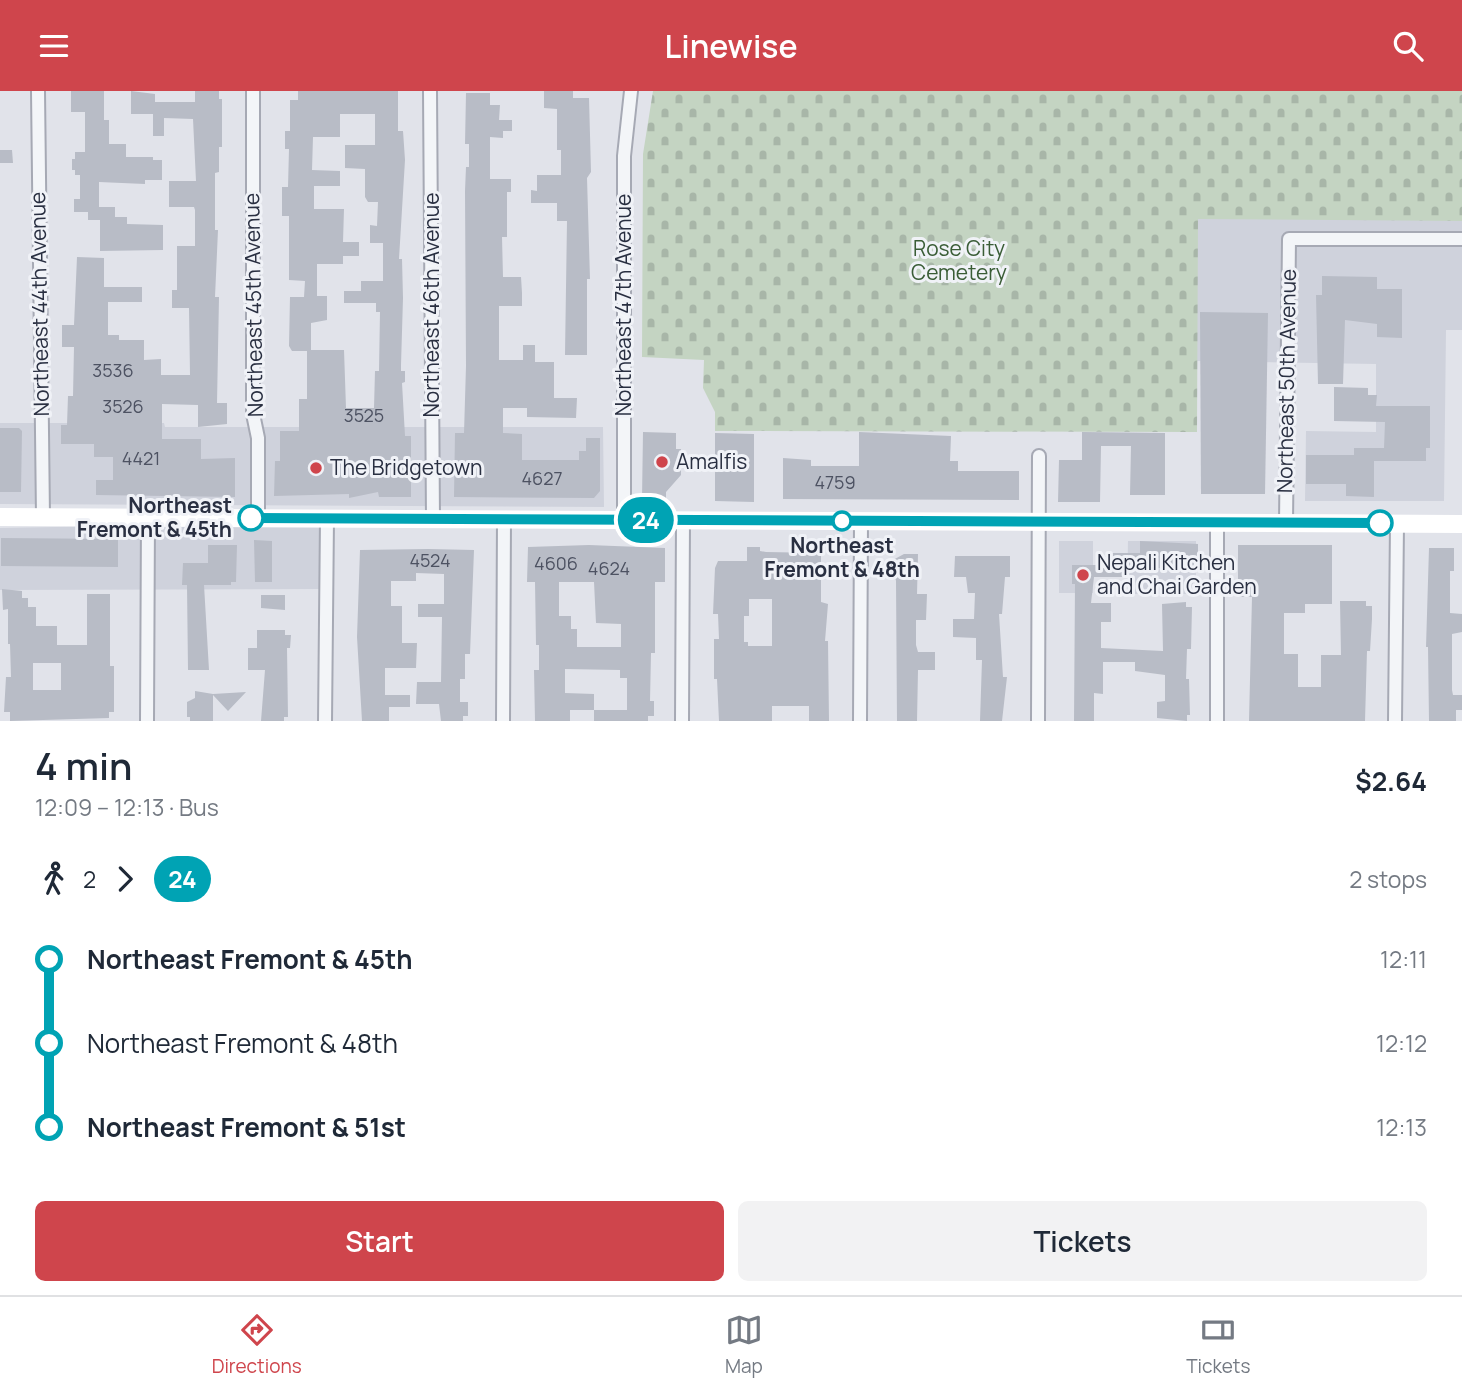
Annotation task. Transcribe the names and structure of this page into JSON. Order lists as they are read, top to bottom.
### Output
{
  "streets": {
    "street": [
      "Northeast 44th Avenue",
      "Northeast 45th Avenue",
      "Northeast 46th Avenue",
      "Northeast 47th Avenue",
      "Northeast 50th Avenue"
    ]
  },
  "parks": ["Rose City Cemetery"],
  "places": [
    "Amalfis",
    "The Bridgetown",
    "Northeast Fremont & 45th",
    "Northeast Fremont & 48th",
    "Nepali Kitchen and Chai Garden"
  ],
  "lines": ["bus line 24"],
  "house_numbers": [
    "3536",
    "3526",
    "3525",
    "4421",
    "4627",
    "4759",
    "4524",
    "4606",
    "4624"
  ],
  "page": {
    "header": "Linewise",
    "on_map": "24",
    "heading": ["4 min", "12:09 – 12:13 · Bus", "$2.64"],
    "legs": ["2", "24", "2 stops"],
    "list": [
      {
        "name": "Northeast Fremont & 45th",
        "value": "12:11"
      },
      {
        "name": "Northeast Fremont & 48th",
        "value": "12:12"
      },
      {
        "name": "Northeast Fremont & 51st",
        "value": "12:13"
      }
    ],
    "buttons": ["Start", "Tickets"],
    "tabs": ["Directions", "Map", "Tickets"]
  }
}
